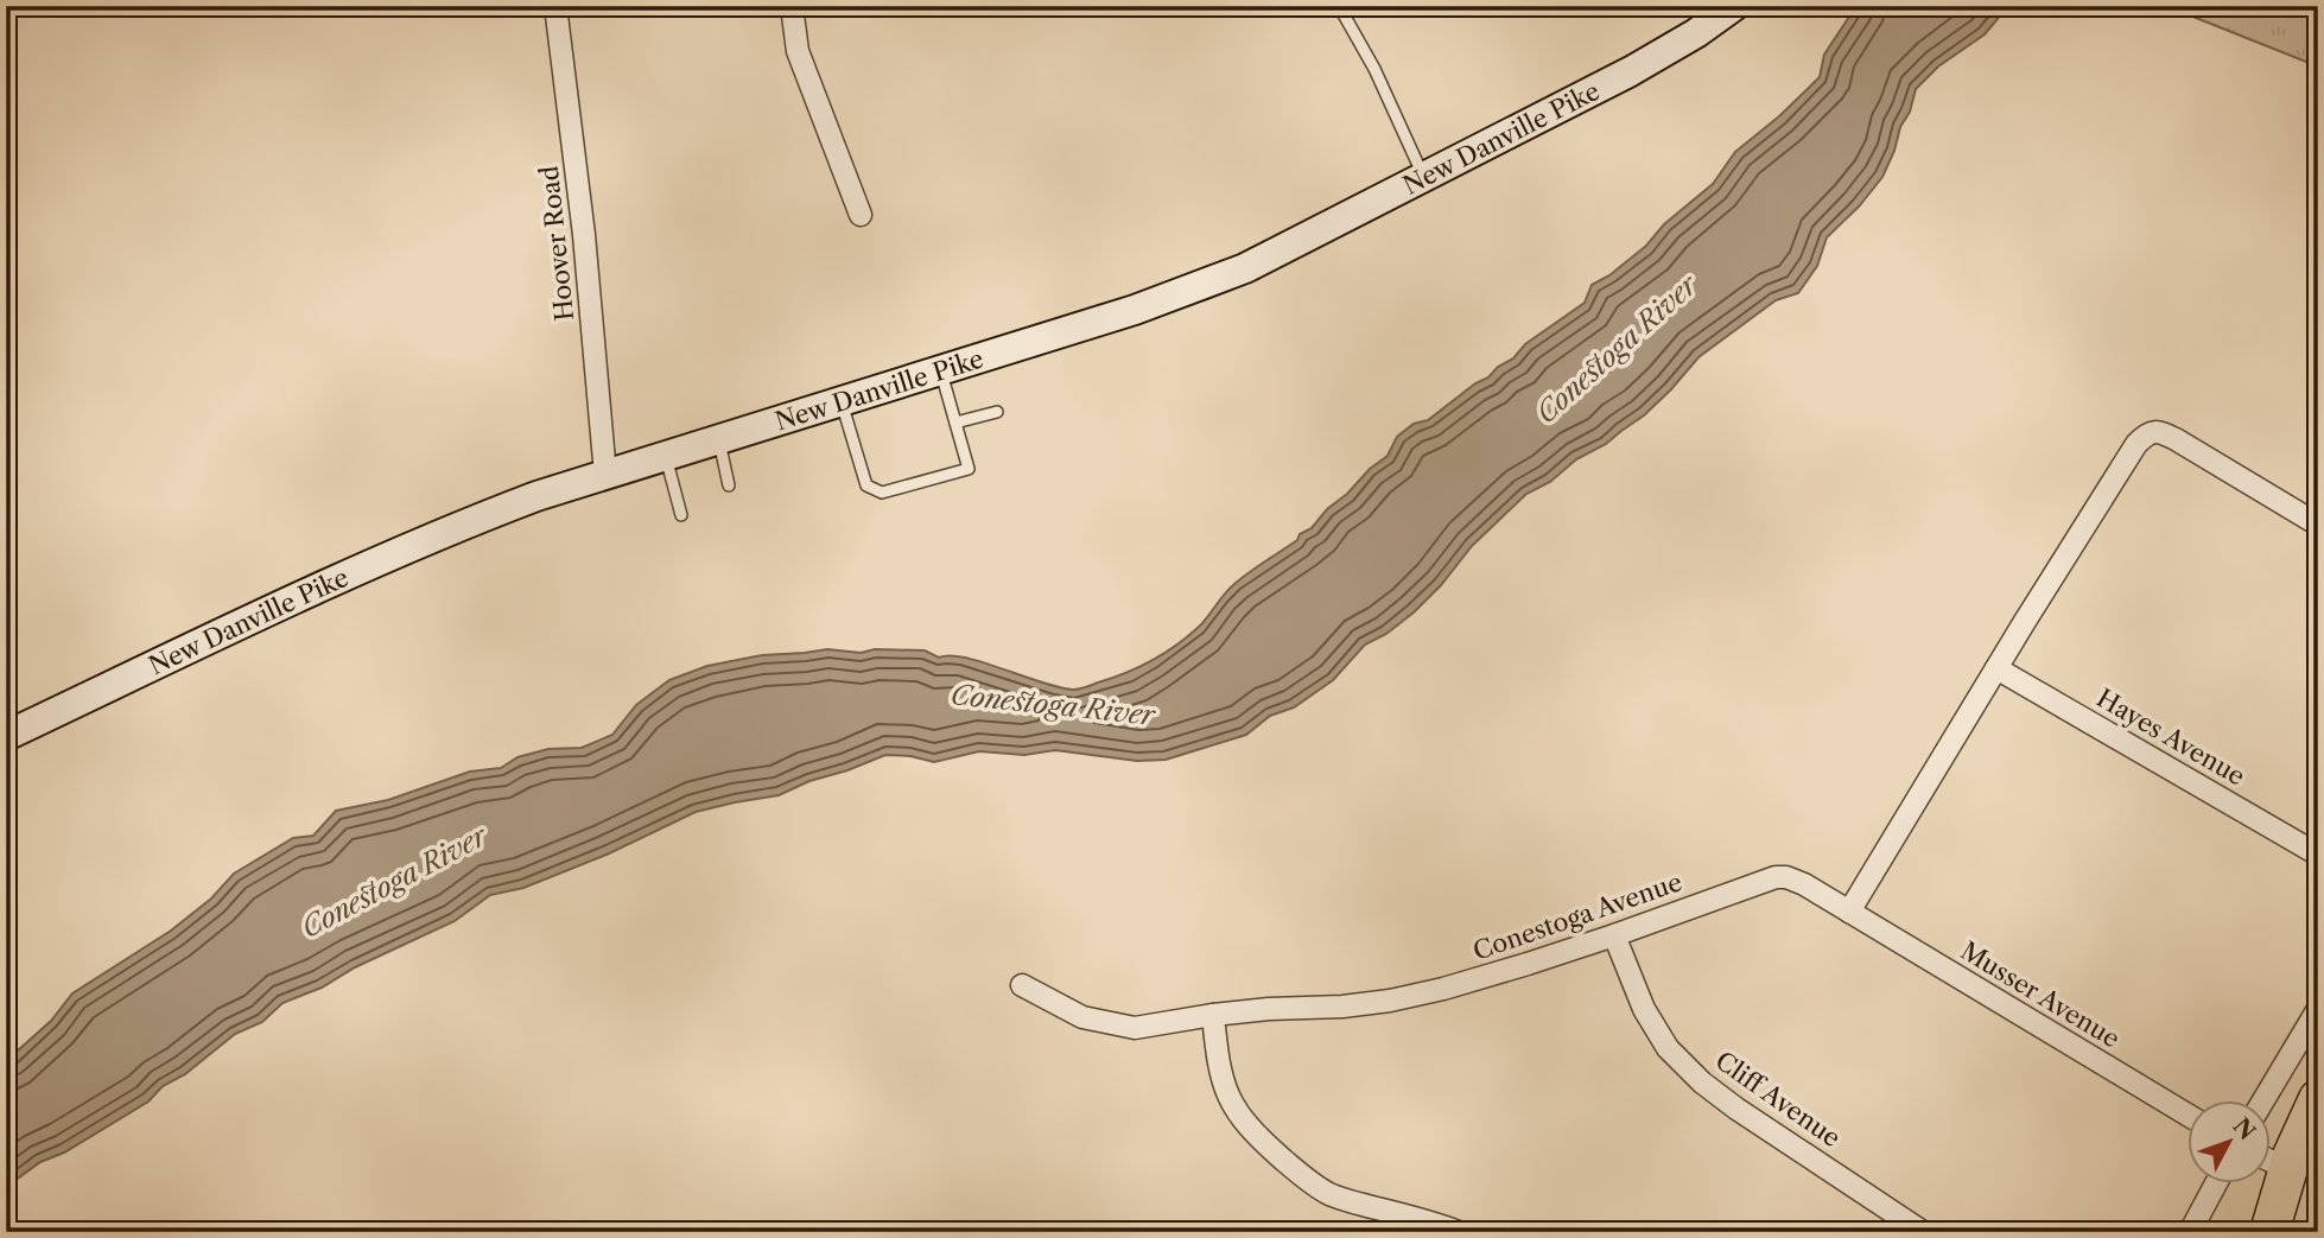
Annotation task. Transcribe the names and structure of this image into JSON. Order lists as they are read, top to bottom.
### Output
{
  "streets": {
    "main road": ["New Danville Pike"],
    "street": [
      "Hoover Road",
      "Hayes Avenue",
      "Conestoga Avenue",
      "Musser Avenue",
      "Cliff Avenue"
    ]
  },
  "crossings": [
    ["New Danville Pike", "Hoover Road"],
    ["Conestoga Avenue", "Musser Avenue"],
    ["Conestoga Avenue", "Cliff Avenue"]
  ],
  "water": ["Conestoga River"],
  "north": "top right"
}
